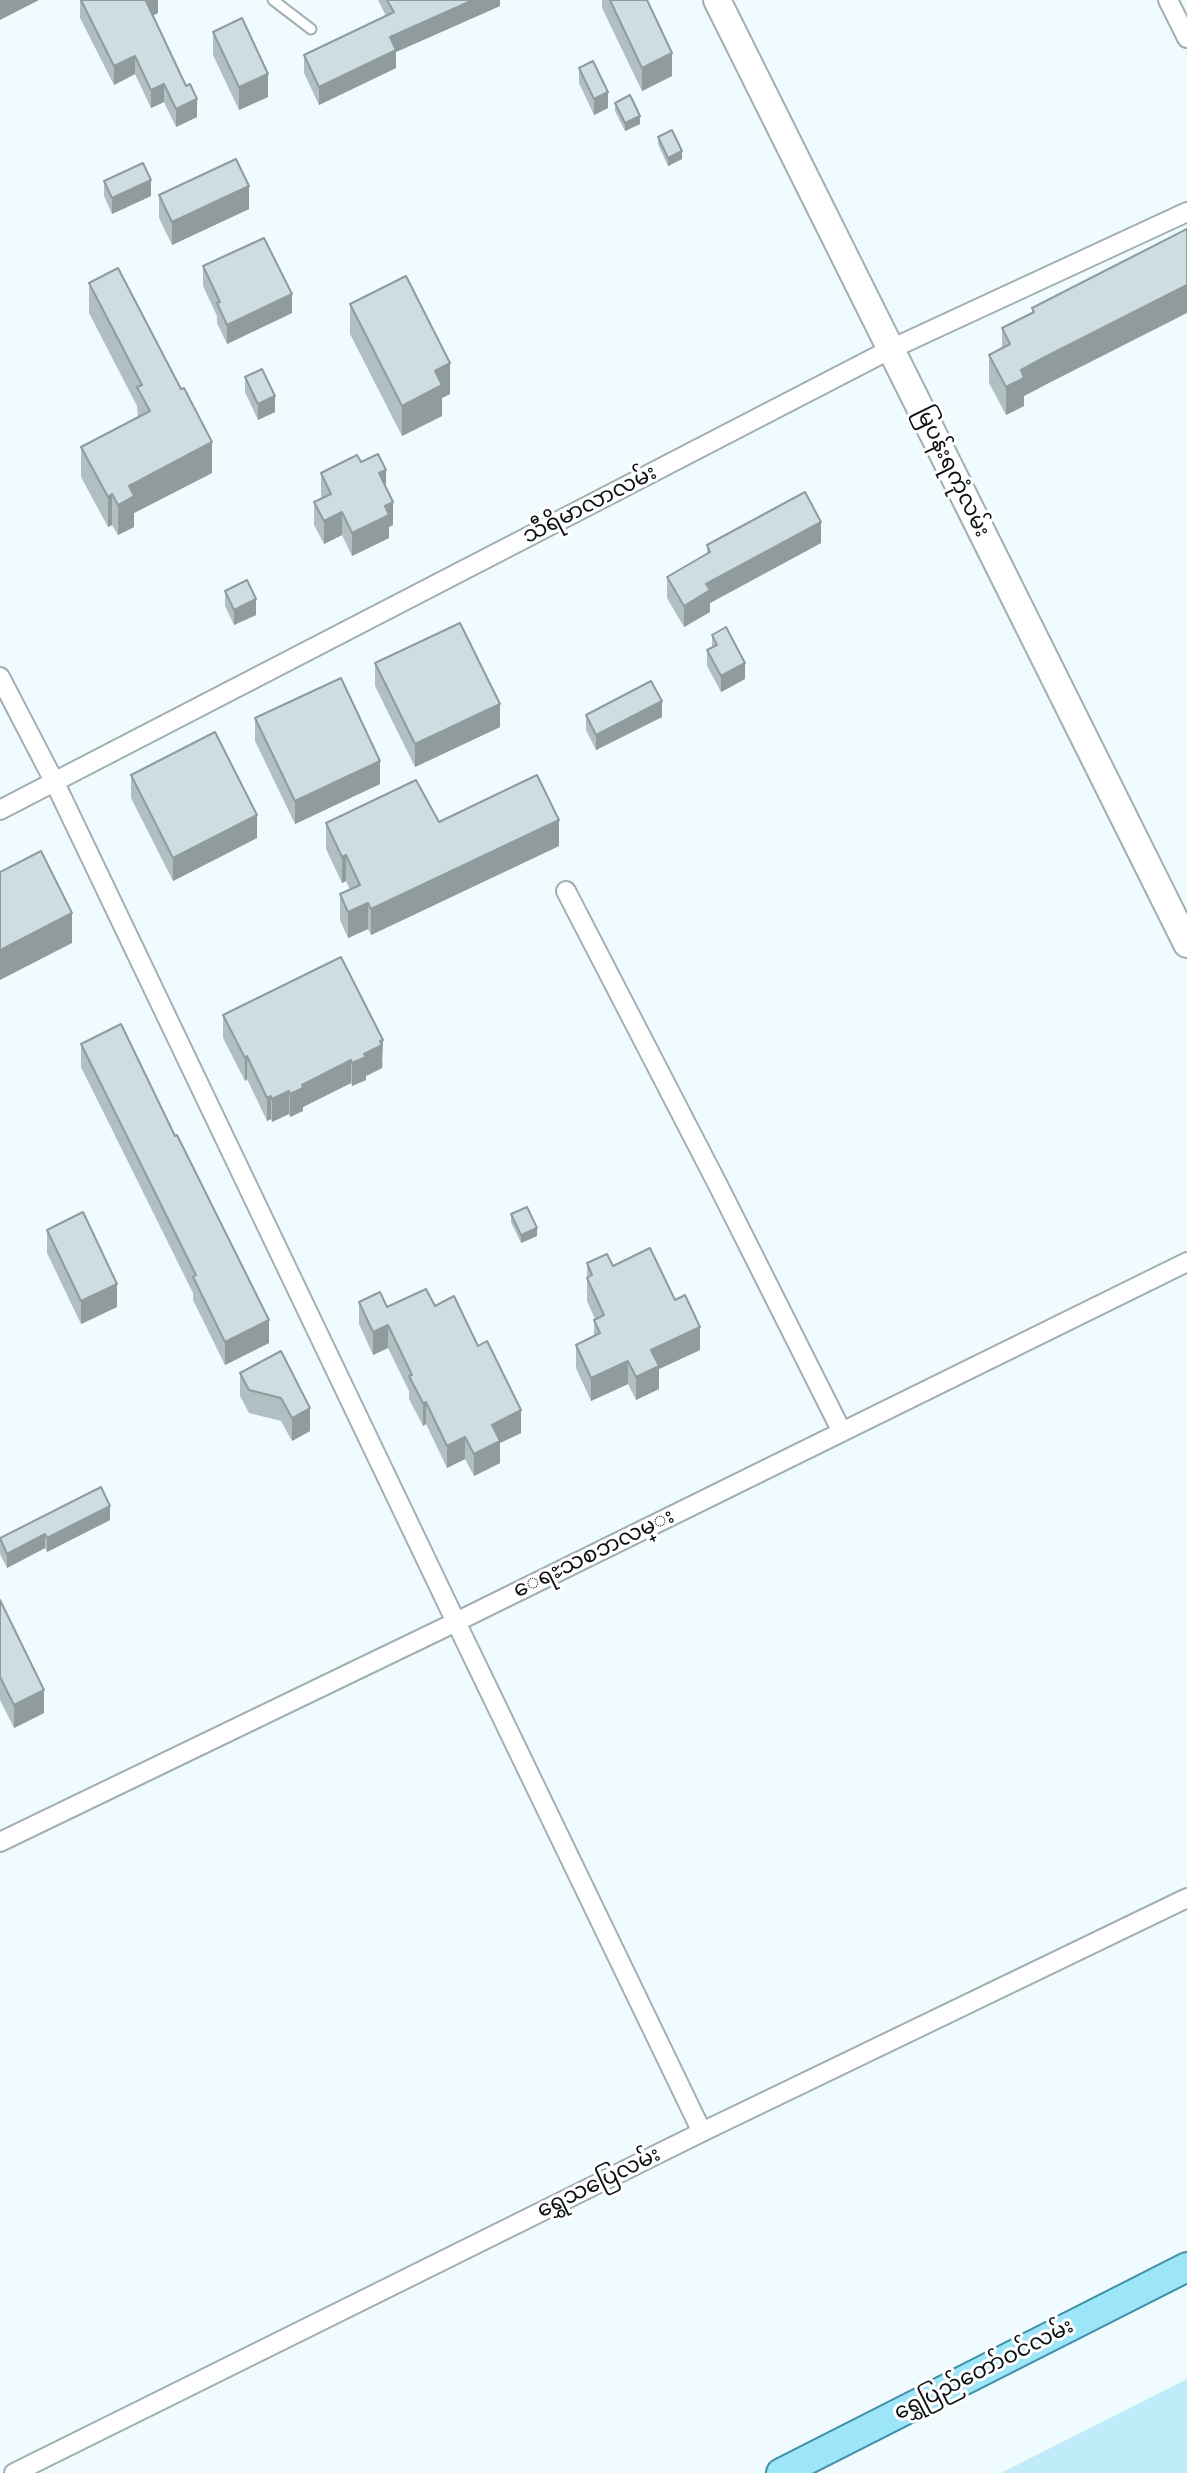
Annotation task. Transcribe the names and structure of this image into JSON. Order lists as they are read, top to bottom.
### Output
{
  "streets": {
    "main road": ["ရွှေပြည်တော်ဝင်လမ်း"],
    "street": [
      "မြပန်းရကုံလမ်း",
      "သီရိမာလာလမ်း",
      "ေရႊသစၥာလမ္း",
      "ရွှေသပြေလမ်း"
    ]
  },
  "crossings": [
    ["မြပန်းရကုံလမ်း", "သီရိမာလာလမ်း"]
  ]
}
